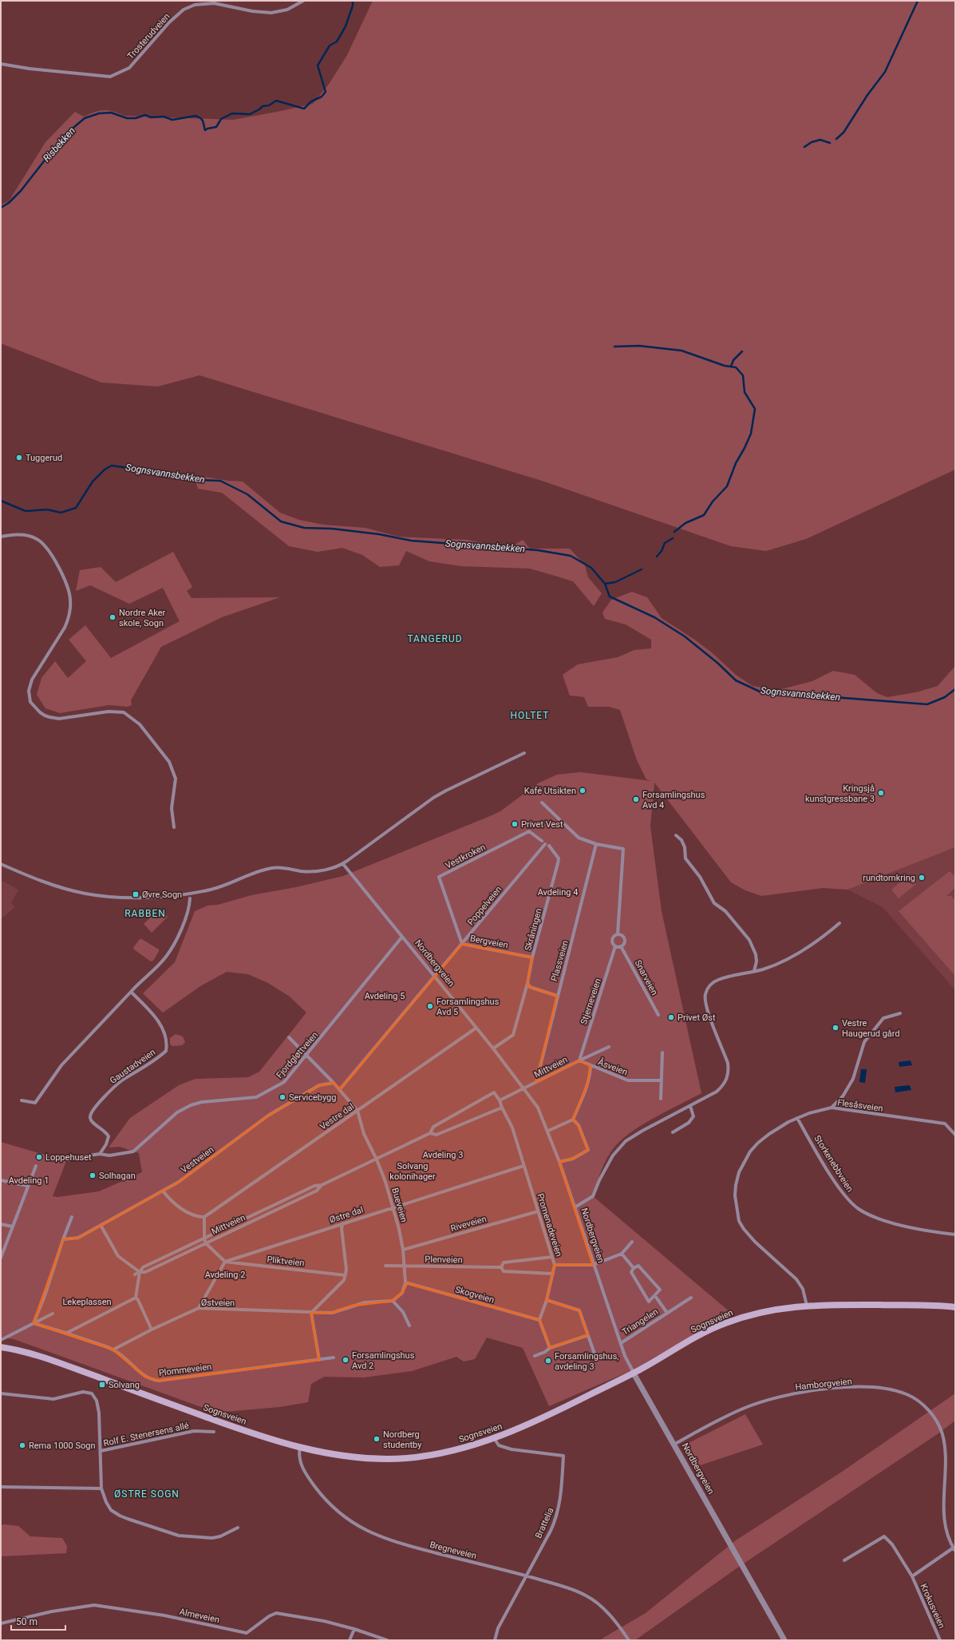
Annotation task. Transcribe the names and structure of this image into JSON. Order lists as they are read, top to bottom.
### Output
{
  "streets": {
    "main road": ["Sognsveien"],
    "street": [
      "Trosterudveien",
      "Vestkroken",
      "Poppelveien",
      "Skråningen",
      "Bergveien",
      "Plassveien",
      "Nordbergveien",
      "Snarveien",
      "Stjerneveien",
      "Fjordgløttveien",
      "Gaustadveien",
      "Mittveien",
      "Åsveien",
      "Flesåsveien",
      "Vestre dal",
      "Vestveien",
      "Storkenebbveien",
      "Bueveien",
      "Østre dal",
      "Riveveien",
      "Promenadeveien",
      "Plenveien",
      "Pliktveien",
      "Skogveien",
      "Østveien",
      "Triangelen",
      "Plommeveien",
      "Hamborgveien",
      "Rolf E. Stenersens allé",
      "Brattelia",
      "Bregneveien",
      "Krokusveien",
      "Almeveien"
    ]
  },
  "crossings": [
    ["Vestkroken", "Poppelveien"],
    ["Vestkroken", "Bergveien"],
    ["Poppelveien", "Bergveien"],
    ["Poppelveien", "Nordbergveien"],
    ["Skråningen", "Bergveien"],
    ["Skråningen", "Nordbergveien"],
    ["Plassveien", "Mittveien"],
    ["Nordbergveien", "Fjordgløttveien"],
    ["Nordbergveien", "Mittveien"],
    ["Nordbergveien", "Vestre dal"],
    ["Nordbergveien", "Sognsveien"],
    ["Nordbergveien", "Triangelen"],
    ["Nordbergveien", "Hamborgveien"],
    ["Snarveien", "Stjerneveien"],
    ["Stjerneveien", "Mittveien"],
    ["Stjerneveien", "Åsveien"],
    ["Fjordgløttveien", "Gaustadveien"],
    ["Fjordgløttveien", "Bueveien"],
    ["Mittveien", "Åsveien"],
    ["Mittveien", "Bueveien"],
    ["Mittveien", "Promenadeveien"],
    ["Flesåsveien", "Storkenebbveien"],
    ["Flesåsveien", "Sognsveien"],
    ["Vestre dal", "Bueveien"],
    ["Vestveien", "Bueveien"],
    ["Bueveien", "Østre dal"],
    ["Bueveien", "Riveveien"],
    ["Bueveien", "Plenveien"],
    ["Bueveien", "Skogveien"],
    ["Østre dal", "Promenadeveien"],
    ["Østre dal", "Pliktveien"],
    ["Riveveien", "Promenadeveien"],
    ["Promenadeveien", "Plenveien"],
    ["Promenadeveien", "Skogveien"],
    ["Østveien", "Plommeveien"],
    ["Sognsveien", "Brattelia"],
    ["Sognsveien", "Bregneveien"],
    ["Hamborgveien", "Krokusveien"],
    ["Brattelia", "Bregneveien"]
  ],
  "districts": [
    "TANGERUD",
    "HOLTET",
    "RABBEN",
    "ØSTRE SOGN"
  ],
  "water": ["Risbekken", "Sognsvannsbekken"],
  "parks": [
    "Avdeling 4",
    "Avdeling 5",
    "Avdeling 3",
    "Solvang kolonihager",
    "Avdeling 1",
    "Avdeling 2",
    "Lekeplassen"
  ],
  "places": {
    "other": [
      "Tuggerud",
      "Nordre Aker skole, Sogn",
      "Kafé Utsikten",
      "Kringsjå kunstgressbane 3",
      "Forsamlingshus Avd 4",
      "Privet Vest",
      "rundtomkring",
      "Forsamlingshus Avd 5",
      "Privet Øst",
      "Vestre Haugerud gård",
      "Servicebygg",
      "Loppehuset",
      "Solhagan",
      "Forsamlingshus Avd 2",
      "Forsamlingshus, avdeling 3",
      "Nordberg studentby",
      "Rema 1000 Sogn"
    ],
    "transit": ["Øvre Sogn", "Solvang"]
  },
  "scale_bar": "50 m"
}
